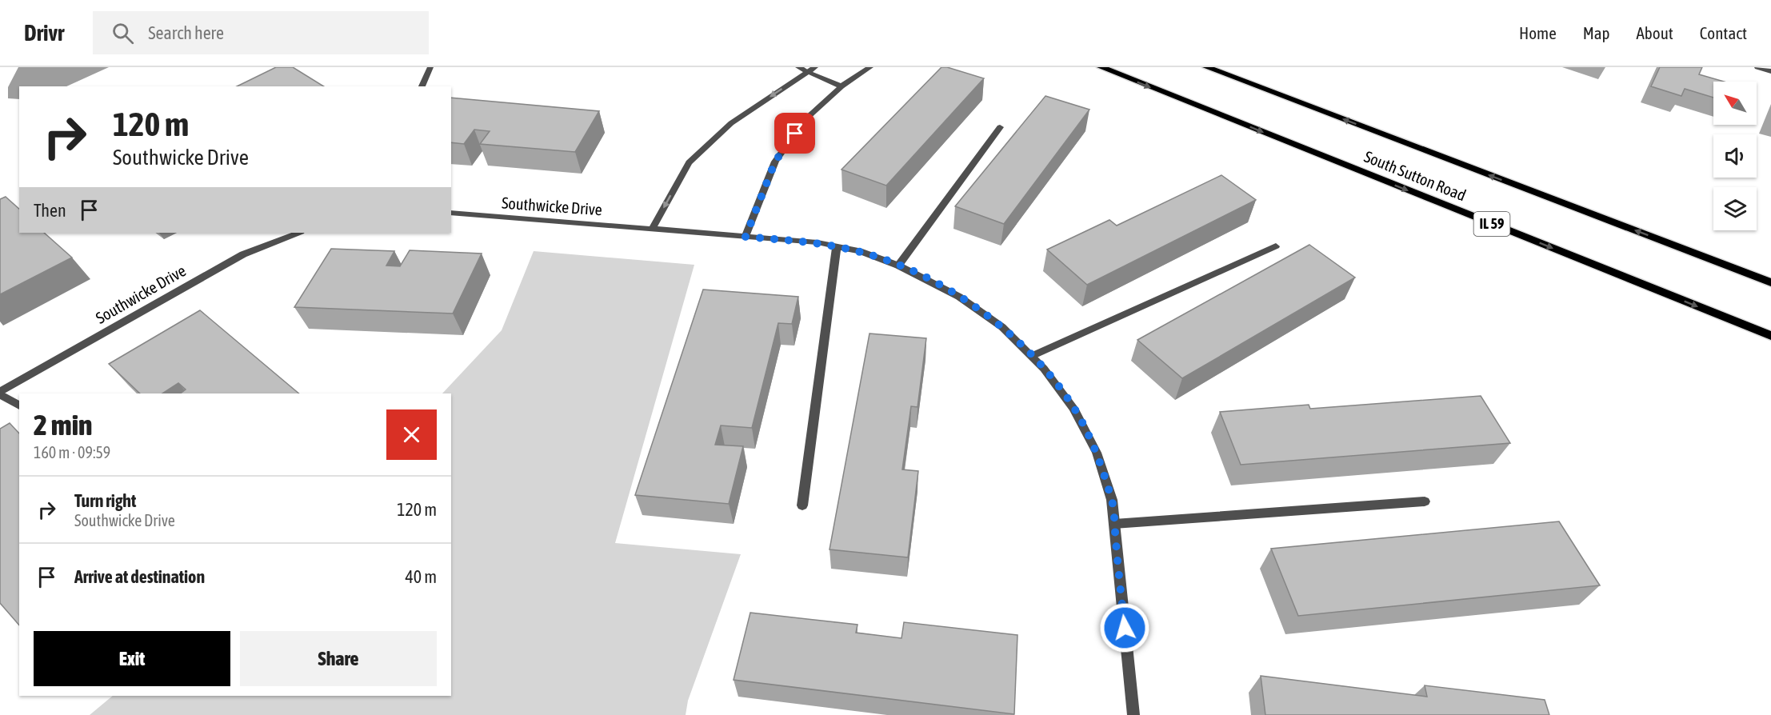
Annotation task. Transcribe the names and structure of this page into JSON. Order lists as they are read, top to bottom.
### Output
{
  "streets": {
    "main road": ["South Sutton Road", "IL 59"],
    "street": ["Southwicke Drive"]
  },
  "north": "top left",
  "page": {
    "header": "Drivr",
    "search": "Search here",
    "nav": [
      "Home",
      "Map",
      "About",
      "Contact"
    ],
    "turn": ["120 m", "Southwicke Drive"],
    "then": "Then",
    "heading": ["2 min", "160 m · 09:59"],
    "list": [
      {
        "name": "Turn right",
        "note": "Southwicke Drive",
        "value": "120 m"
      },
      {
        "name": "Arrive at destination",
        "value": "40 m"
      }
    ],
    "buttons": ["Exit", "Share"]
  }
}
